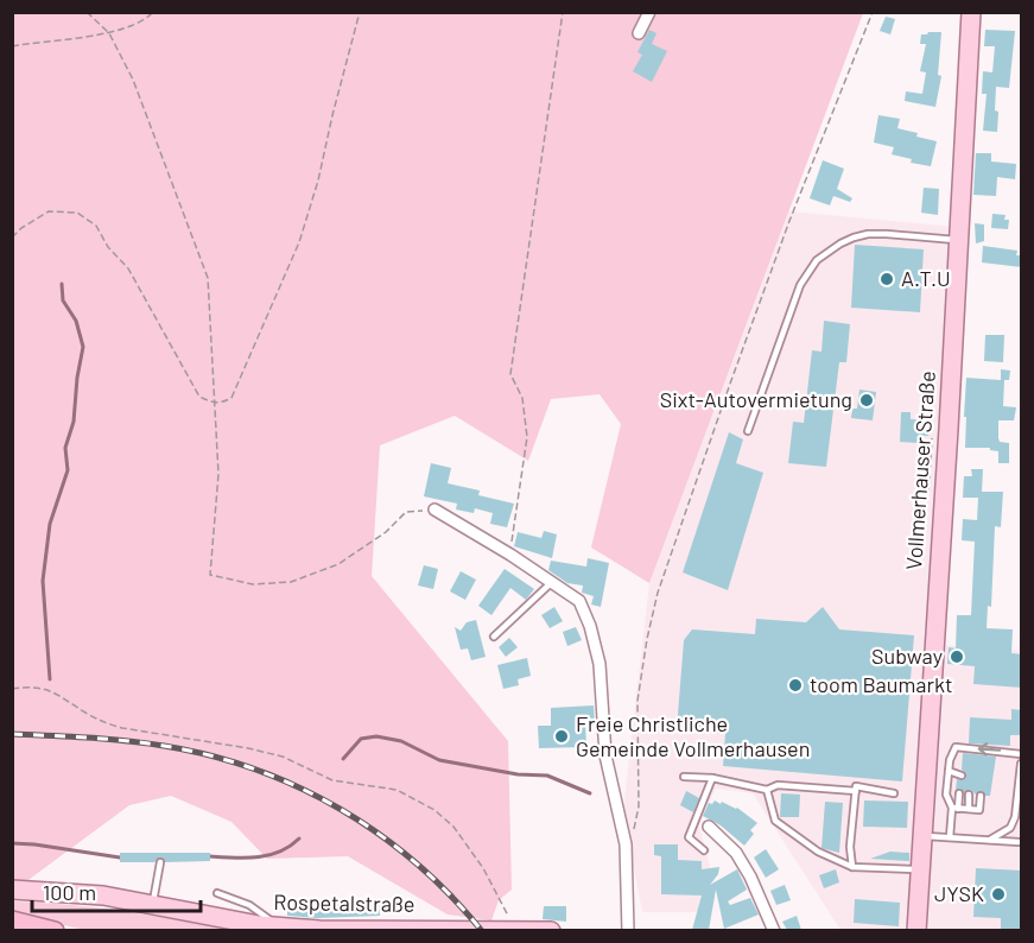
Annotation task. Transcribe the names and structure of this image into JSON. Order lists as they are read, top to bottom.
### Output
{
  "streets": {
    "main road": ["Vollmerhauser Straße", "Rospetalstraße"]
  },
  "places": [
    "A.T.U",
    "Sixt-Autovermietung",
    "Subway",
    "toom Baumarkt",
    "Freie Christliche Gemeinde Vollmerhausen",
    "JYSK"
  ],
  "scale_bar": "100 m"
}
